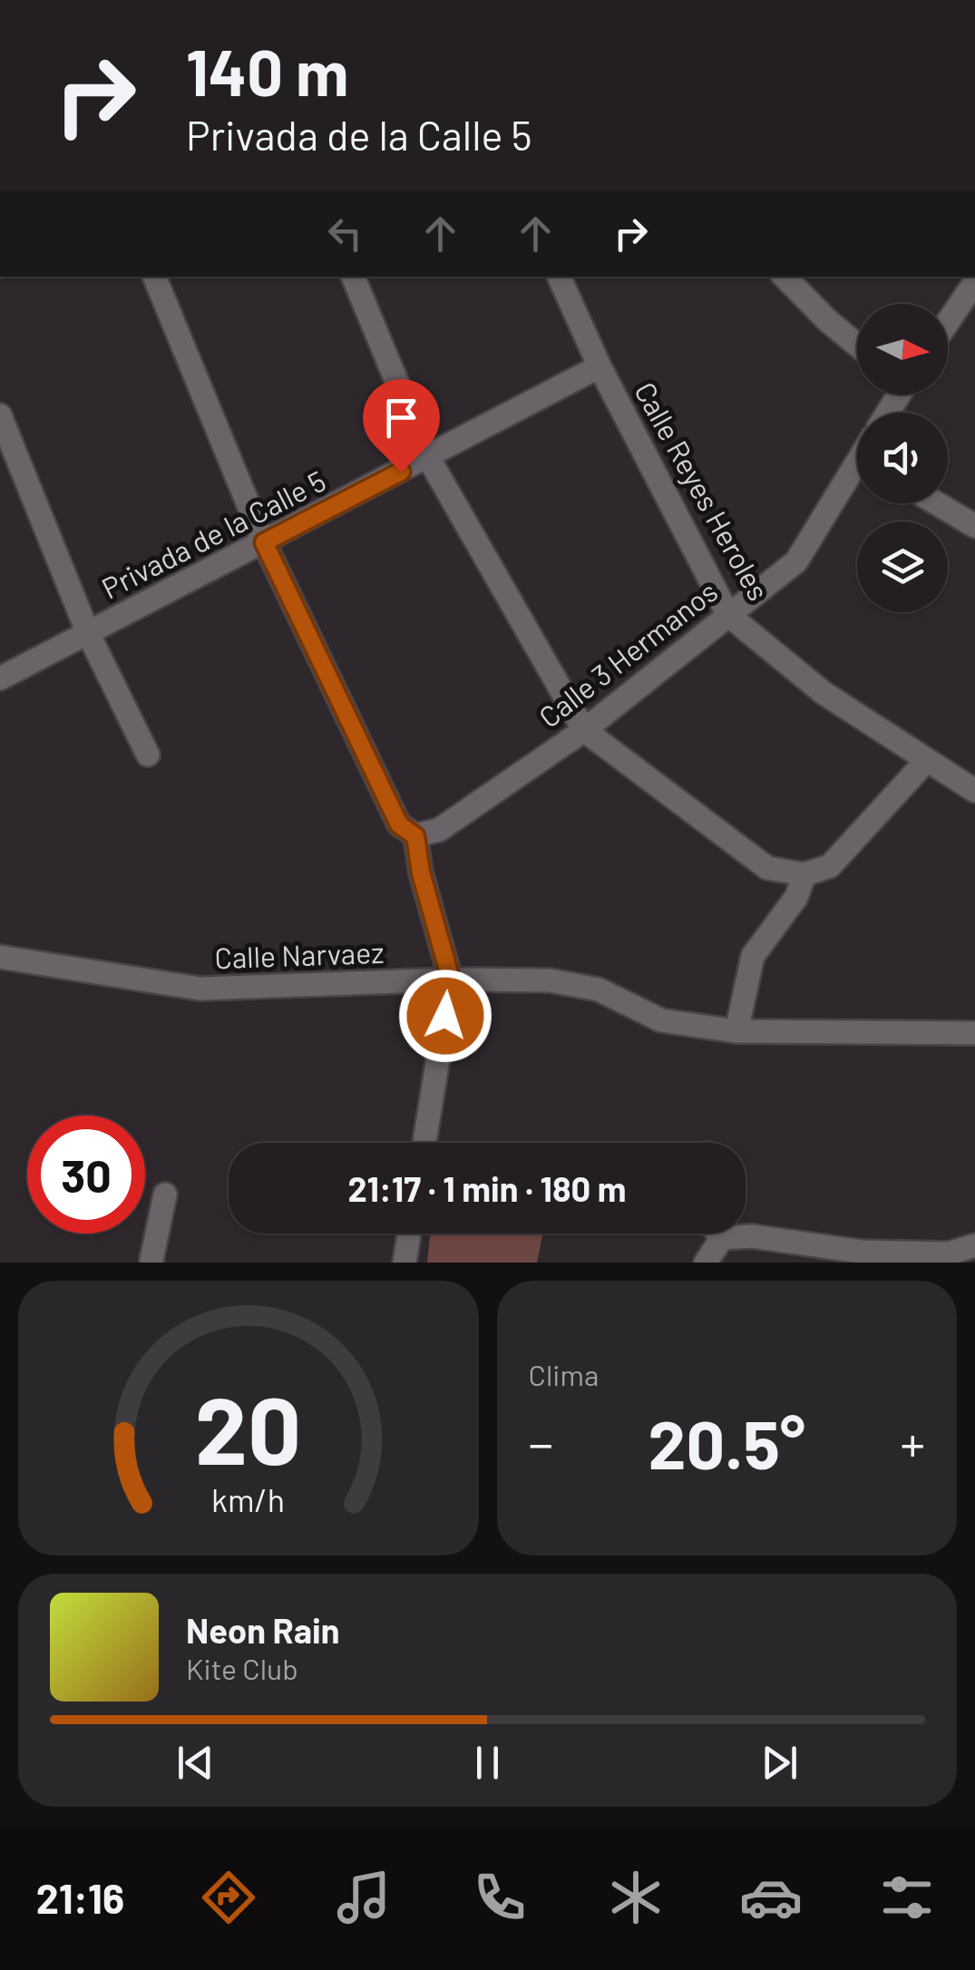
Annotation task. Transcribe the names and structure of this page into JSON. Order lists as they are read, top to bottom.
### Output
{
  "streets": {
    "street": [
      "Calle Reyes Heroles",
      "Privada de la Calle 5",
      "Calle 3 Hermanos",
      "Calle Narvaez"
    ]
  },
  "crossings": [
    ["Calle Reyes Heroles", "Privada de la Calle 5"],
    ["Calle Reyes Heroles", "Calle 3 Hermanos"]
  ],
  "north": "right",
  "page": {
    "turn": ["140 m", "Privada de la Calle 5"],
    "limit": "30",
    "trip": "21:17 · 1 min · 180 m",
    "tile": "Clima",
    "heat": ["−", "20.5°", "+"],
    "song": ["Neon Rain", "Kite Club"],
    "tabs": "21:16",
    "gauge": ["20", "km/h"]
  }
}
